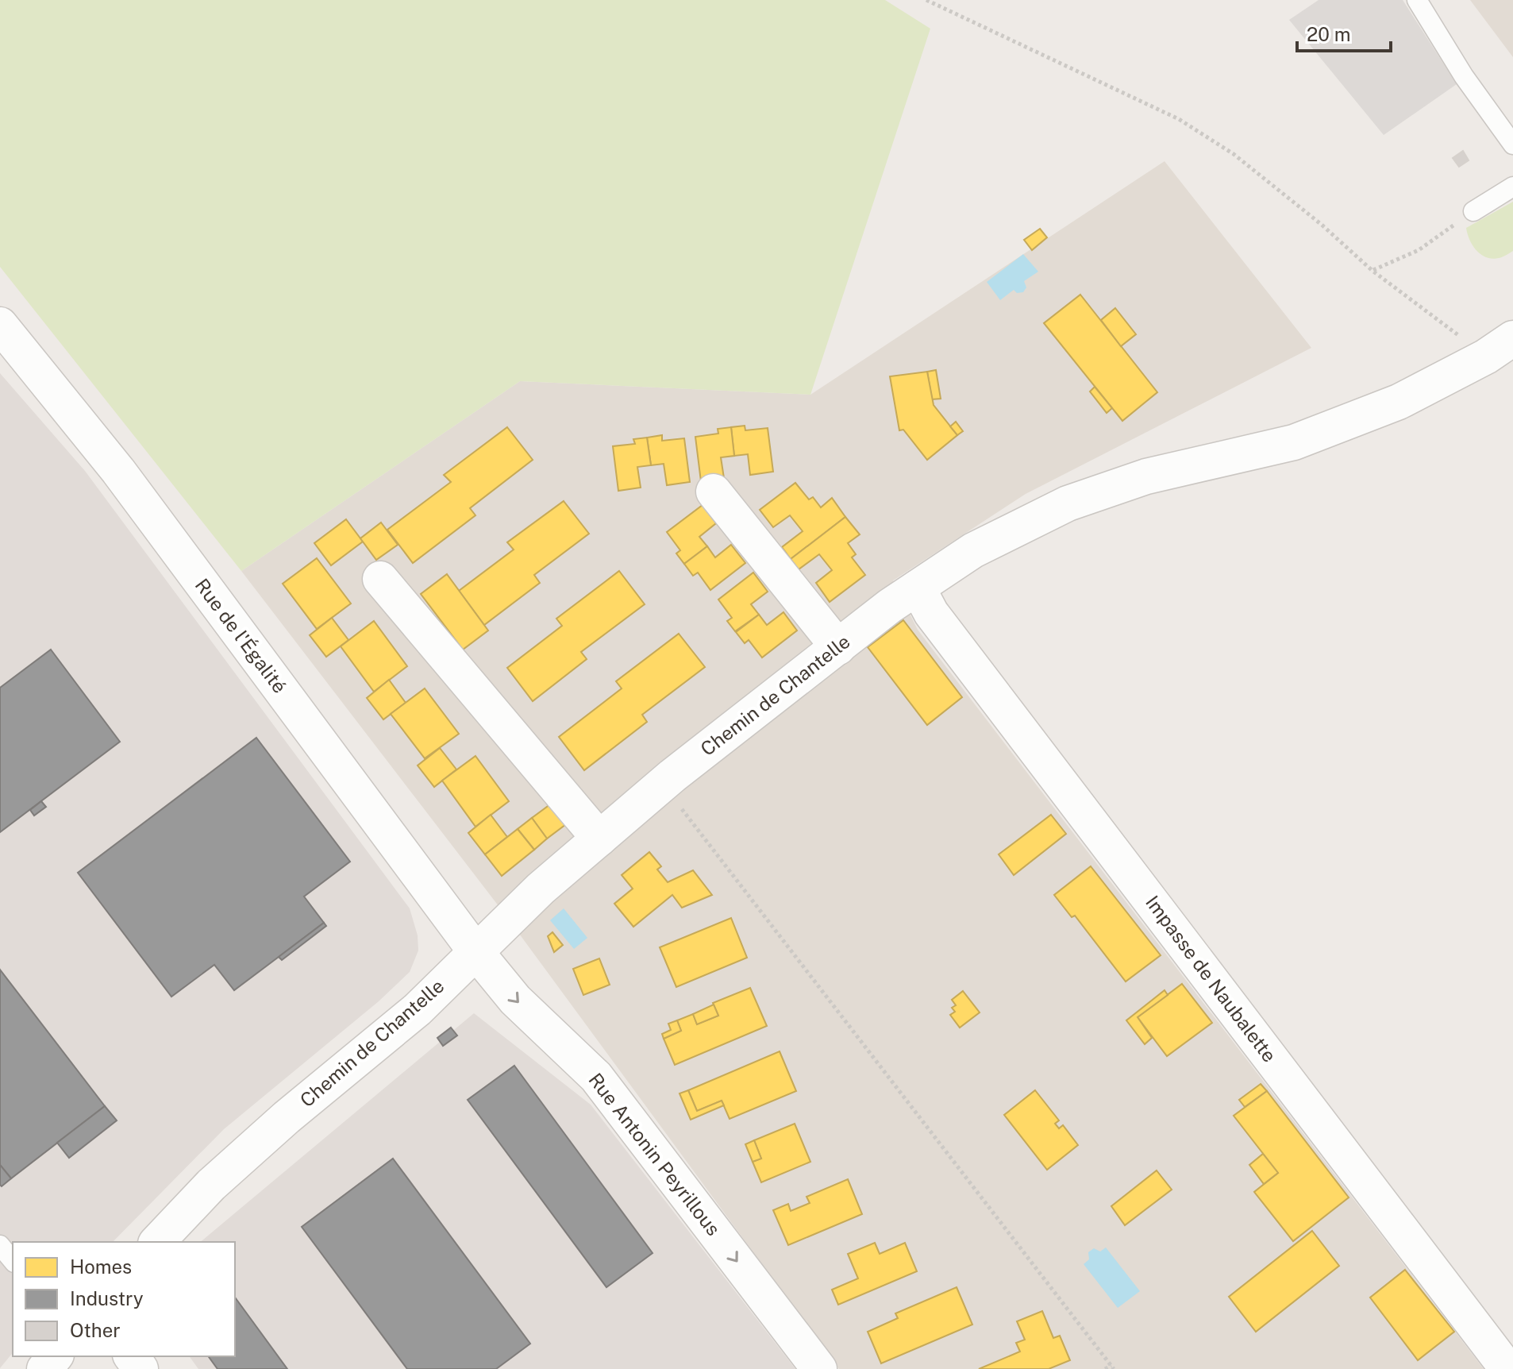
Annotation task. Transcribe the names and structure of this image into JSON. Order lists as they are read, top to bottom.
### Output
{
  "streets": {
    "street": [
      "Rue de l'Égalité",
      "Chemin de Chantelle",
      "Impasse de Naubalette",
      "Rue Antonin Peyrillous"
    ]
  },
  "crossings": [
    ["Rue de l'Égalité", "Chemin de Chantelle"],
    ["Rue de l'Égalité", "Rue Antonin Peyrillous"],
    ["Chemin de Chantelle", "Impasse de Naubalette"],
    ["Chemin de Chantelle", "Rue Antonin Peyrillous"]
  ],
  "one_way": ["Rue Antonin Peyrillous"],
  "legend": ["Homes", "Industry", "Other"],
  "scale_bar": "20 m"
}
